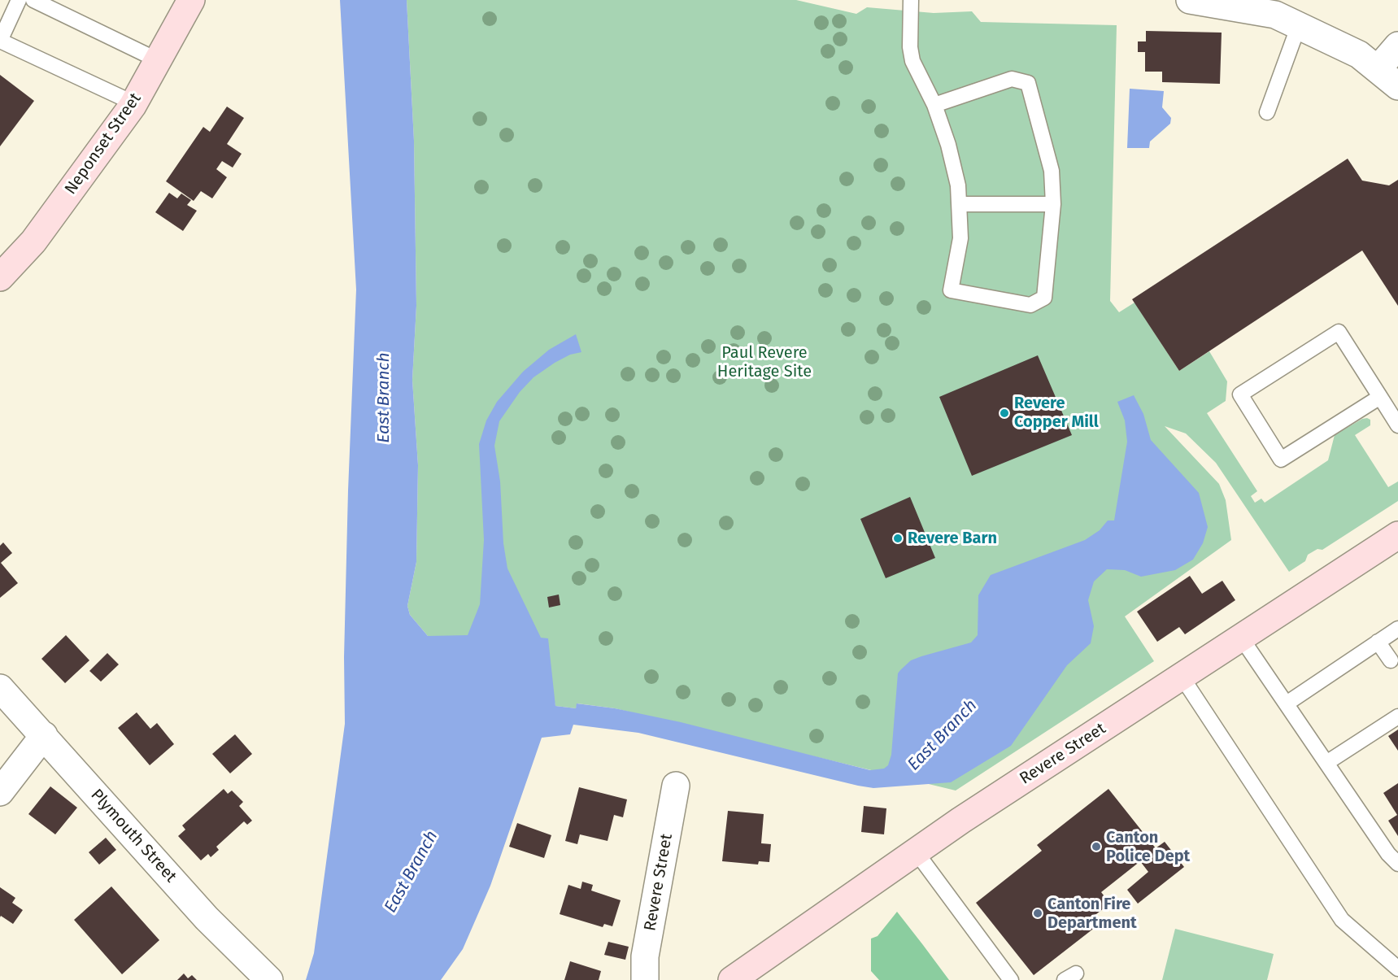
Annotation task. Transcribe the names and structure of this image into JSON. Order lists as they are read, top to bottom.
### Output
{
  "streets": {
    "street": ["Neponset Street", "Revere Street", "Plymouth Street"]
  },
  "water": ["East Branch"],
  "parks": ["Paul Revere Heritage Site"],
  "places": [
    "Revere Copper Mill",
    "Revere Barn",
    "Canton Police Dept",
    "Canton Fire Department"
  ]
}
